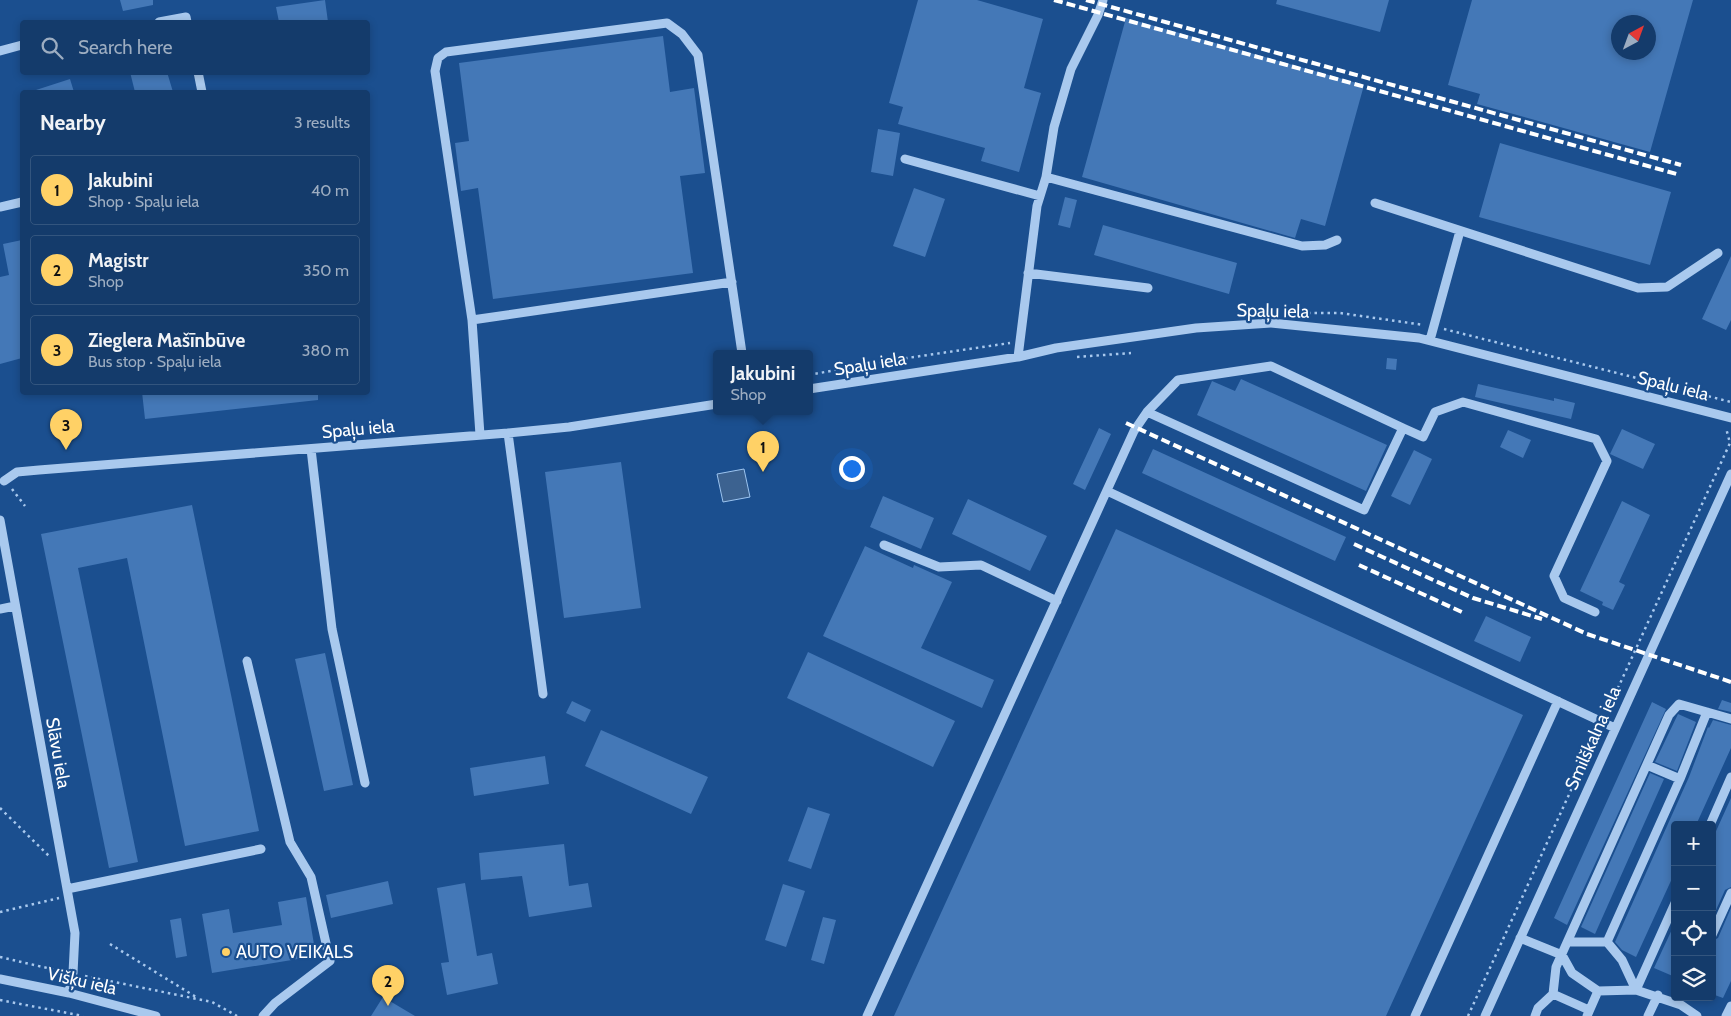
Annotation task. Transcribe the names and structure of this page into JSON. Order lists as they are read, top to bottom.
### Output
{
  "streets": {
    "street": [
      "Spaļu iela",
      "Smilškalna iela",
      "Slāvu iela",
      "Višķu iela"
    ]
  },
  "crossings": [
    ["Slāvu iela", "Višķu iela"]
  ],
  "places": ["AUTO VEIKALS"],
  "north": "top right",
  "page": {
    "search": "Search here",
    "heading": ["Nearby", "3 results"],
    "list": [
      {
        "mark": "1",
        "name": "Jakubini",
        "note": "Shop · Spaļu iela",
        "value": "40 m"
      },
      {
        "mark": "2",
        "name": "Magistr",
        "note": "Shop",
        "value": "350 m"
      },
      {
        "mark": "3",
        "name": "Zieglera Mašīnbūve",
        "note": "Bus stop · Spaļu iela",
        "value": "380 m"
      }
    ],
    "popup": ["Jakubini", "Shop"],
    "pins": ["3", "1", "2"],
    "map_buttons": ["+", "−"]
  }
}
